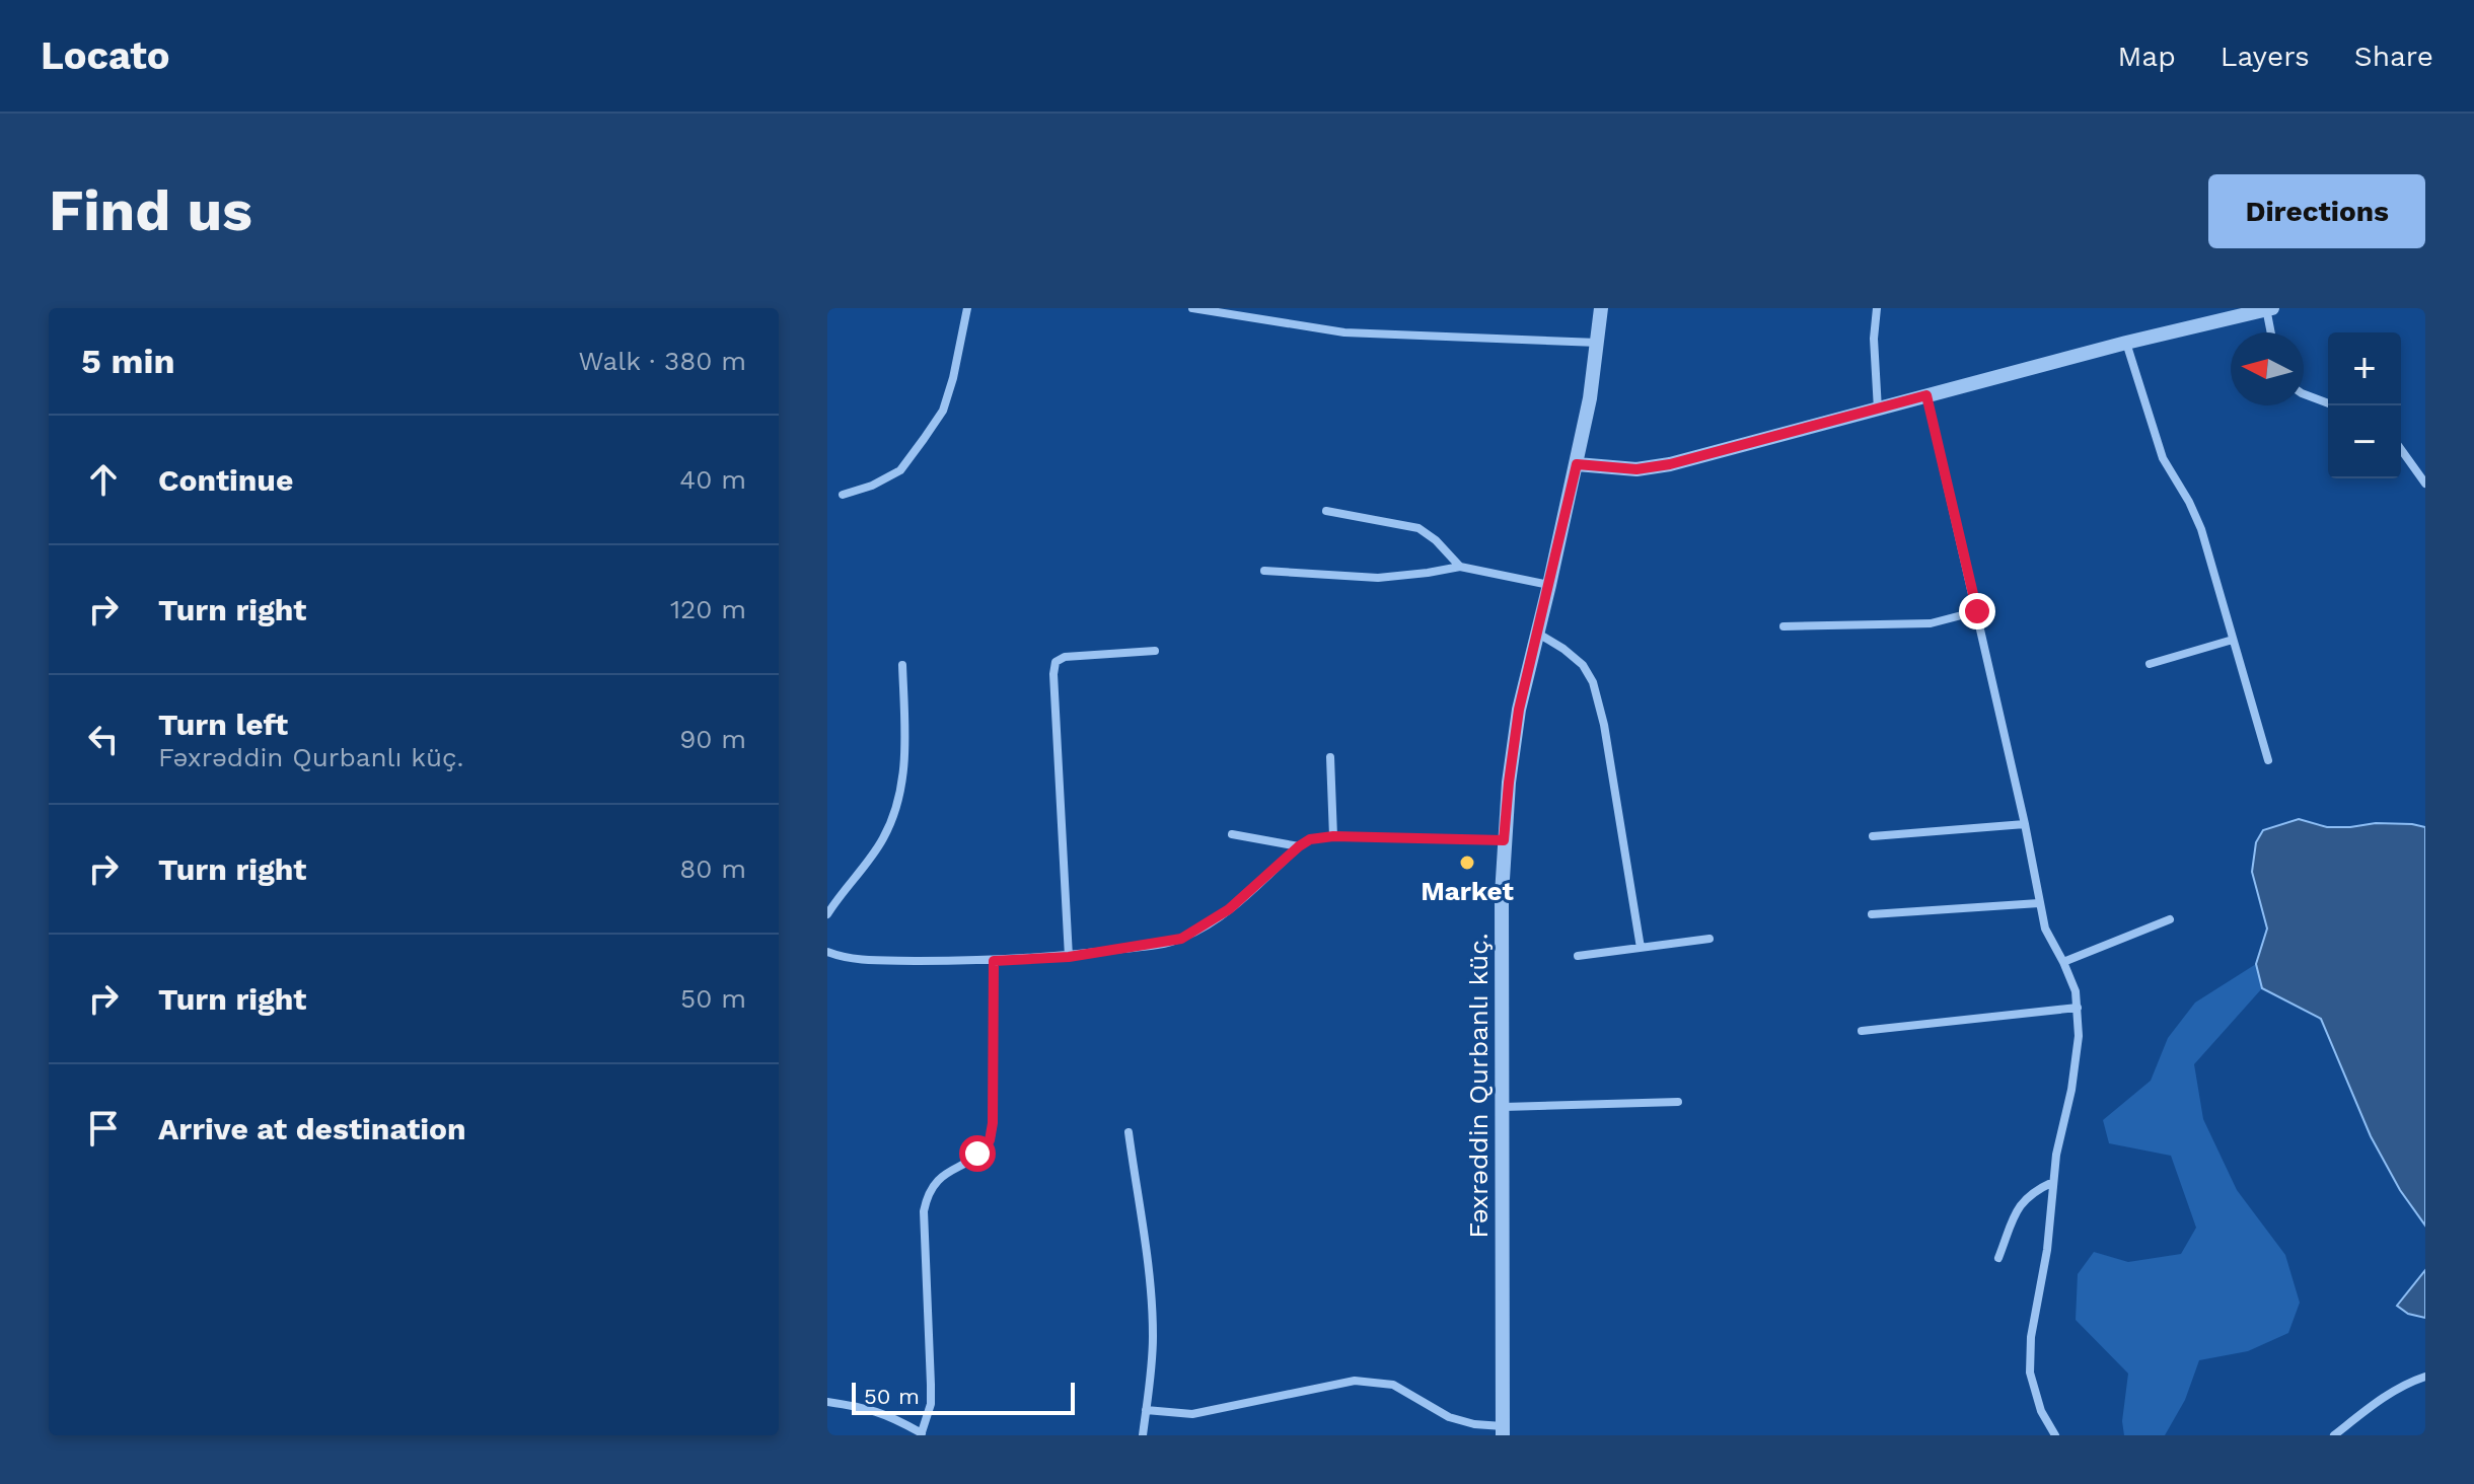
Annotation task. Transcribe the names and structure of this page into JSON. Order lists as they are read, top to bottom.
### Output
{
  "streets": {
    "street": ["Fəxrəddin Qurbanlı küç."]
  },
  "places": ["Market"],
  "scale_bar": "50 m",
  "north": "left",
  "page": {
    "header": "Locato",
    "nav": ["Map", "Layers", "Share"],
    "buttons": "Directions",
    "title": "Find us",
    "heading": ["5 min", "Walk · 380 m"],
    "map_buttons": ["+", "−"],
    "list": [
      ["Continue", "40 m"],
      ["Turn right", "120 m"],
      ["Turn left", "Fəxrəddin Qurbanlı küç.", "90 m"],
      ["Turn right", "80 m"],
      ["Turn right", "50 m"],
      "Arrive at destination"
    ],
    "scale": "50 m"
  }
}
